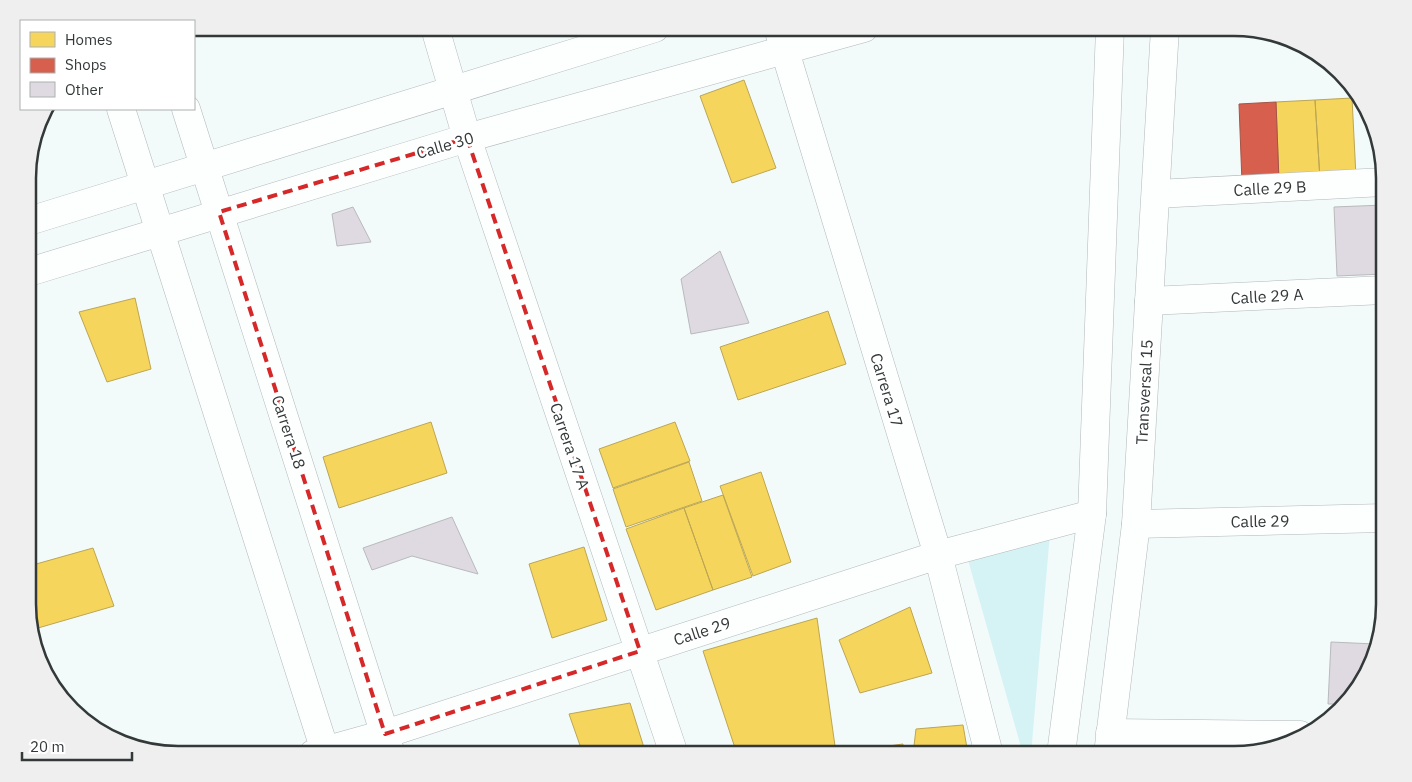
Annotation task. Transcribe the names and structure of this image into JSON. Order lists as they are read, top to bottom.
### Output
{
  "streets": {
    "street": [
      "Calle 30",
      "Calle 29 B",
      "Calle 29 A",
      "Carrera 17",
      "Transversal 15",
      "Carrera 18",
      "Carrera 17 A",
      "Calle 29"
    ]
  },
  "crossings": [
    ["Calle 30", "Carrera 17"],
    ["Calle 30", "Carrera 18"],
    ["Calle 30", "Carrera 17 A"],
    ["Calle 29 B", "Transversal 15"],
    ["Calle 29 A", "Transversal 15"],
    ["Carrera 17", "Calle 29"],
    ["Transversal 15", "Calle 29"],
    ["Carrera 18", "Calle 29"],
    ["Carrera 17 A", "Calle 29"]
  ],
  "legend": ["Homes", "Shops", "Other"],
  "scale_bar": "20 m"
}
